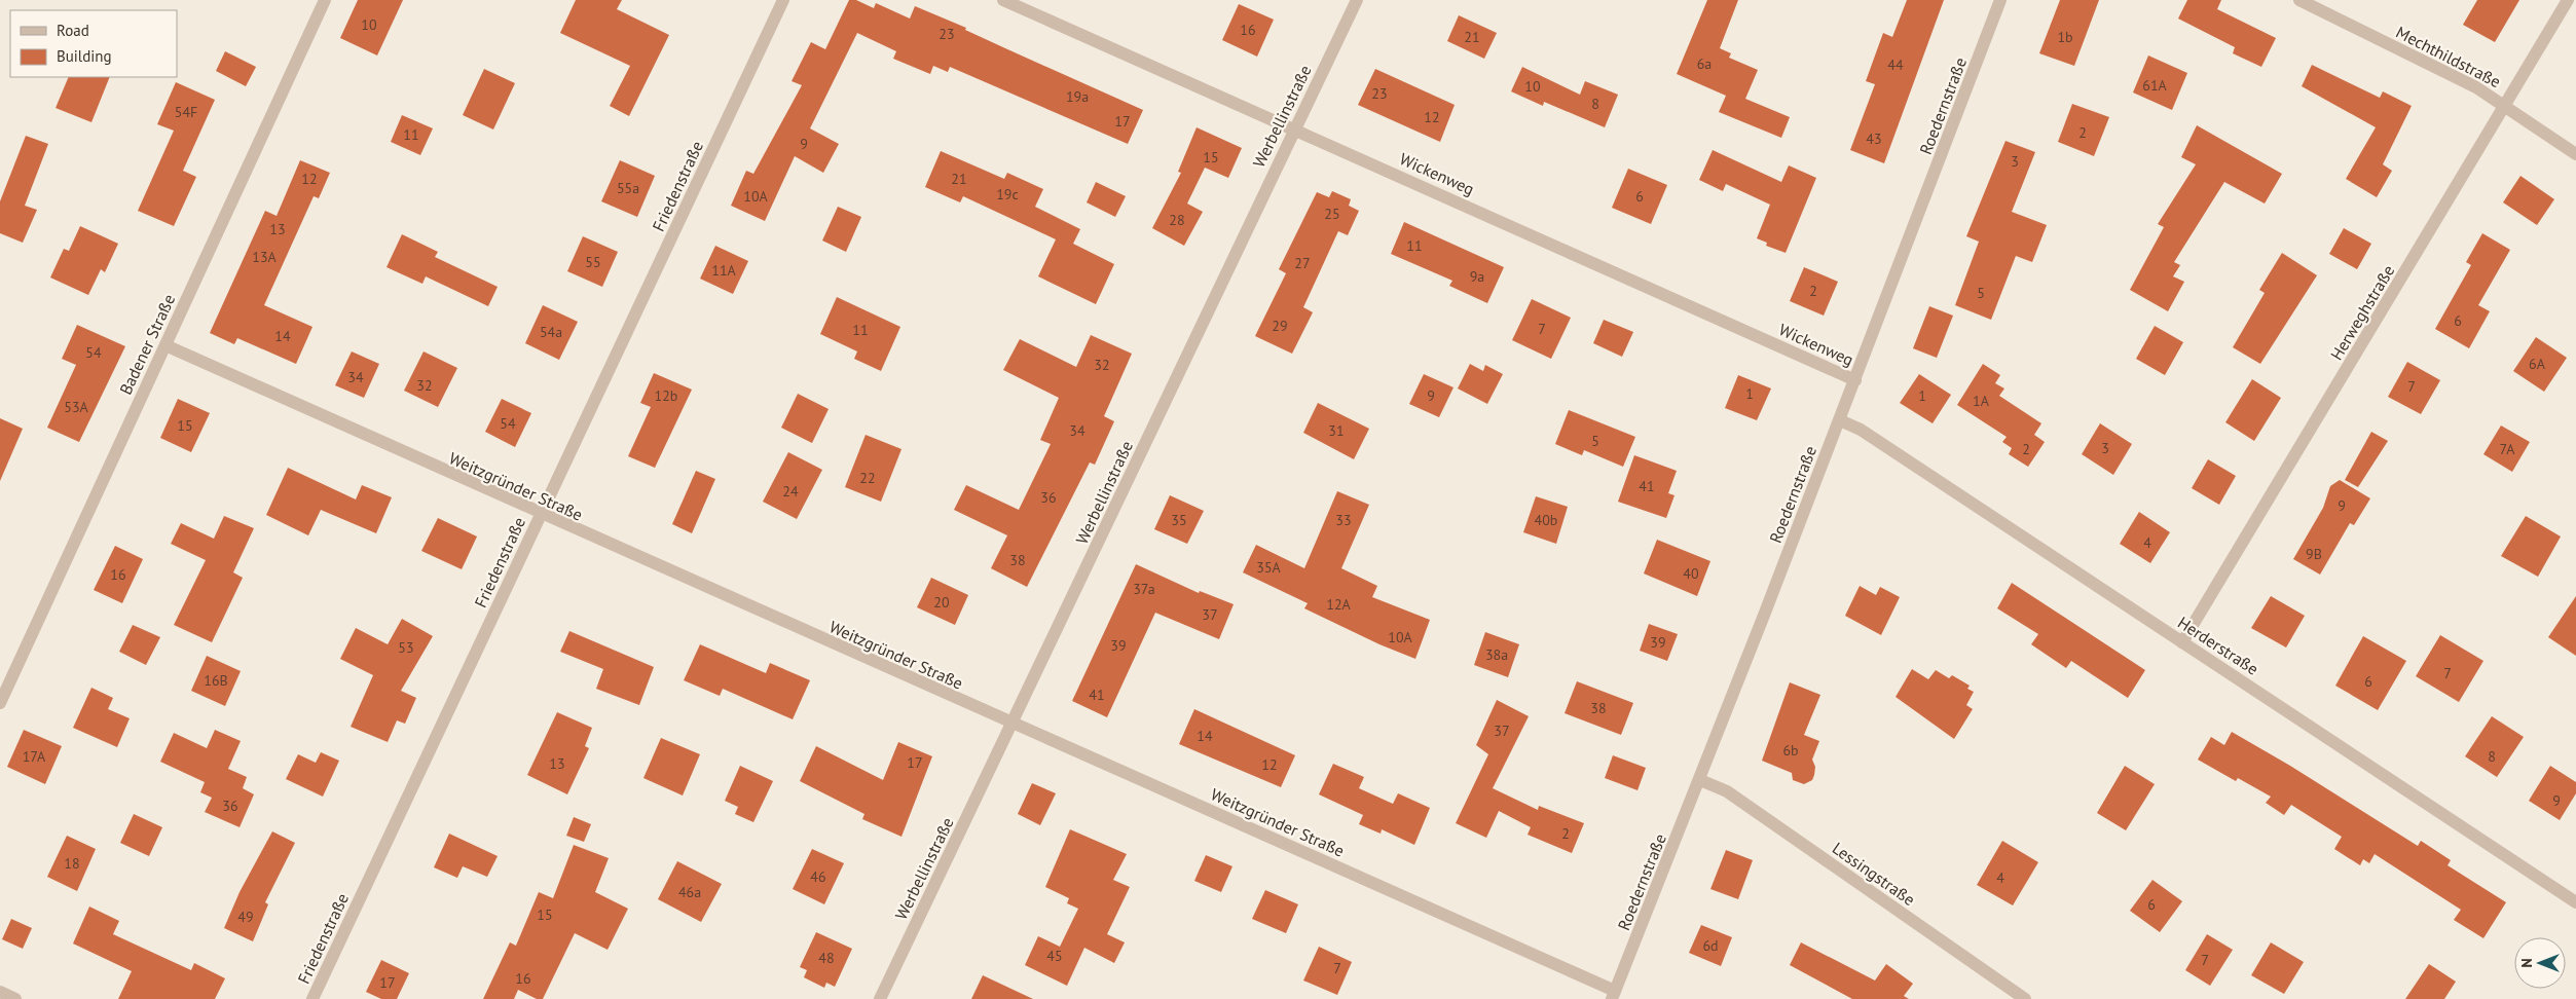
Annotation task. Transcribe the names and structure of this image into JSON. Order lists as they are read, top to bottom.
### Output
{
  "streets": {
    "street": [
      "Mechthildstraße",
      "Roedernstraße",
      "Werbellinstraße",
      "Wickenweg",
      "Friedenstraße",
      "Herweghstraße",
      "Badener Straße",
      "Weitzgründer Straße",
      "Herderstraße",
      "Lessingstraße"
    ]
  },
  "crossings": [
    ["Mechthildstraße", "Herweghstraße"],
    ["Roedernstraße", "Wickenweg"],
    ["Roedernstraße", "Weitzgründer Straße"],
    ["Roedernstraße", "Herderstraße"],
    ["Roedernstraße", "Lessingstraße"],
    ["Werbellinstraße", "Wickenweg"],
    ["Werbellinstraße", "Weitzgründer Straße"],
    ["Friedenstraße", "Weitzgründer Straße"],
    ["Herweghstraße", "Herderstraße"],
    ["Badener Straße", "Weitzgründer Straße"]
  ],
  "house_numbers": [
    "10",
    "16",
    "23",
    "21",
    "1b",
    "6a",
    "44",
    "61A",
    "10",
    "23",
    "19a",
    "8",
    "54F",
    "12",
    "17",
    "2",
    "11",
    "43",
    "9",
    "15",
    "3",
    "12",
    "21",
    "55a",
    "19c",
    "10A",
    "6",
    "25",
    "28",
    "13",
    "11",
    "13A",
    "55",
    "27",
    "11A",
    "9a",
    "2",
    "5",
    "6",
    "29",
    "7",
    "11",
    "54a",
    "14",
    "54",
    "6A",
    "32",
    "34",
    "32",
    "7",
    "1",
    "12b",
    "9",
    "1",
    "1A",
    "53A",
    "54",
    "15",
    "34",
    "31",
    "5",
    "3",
    "2",
    "7A",
    "22",
    "41",
    "24",
    "36",
    "9",
    "35",
    "33",
    "40b",
    "4",
    "9B",
    "38",
    "35A",
    "40",
    "16",
    "37a",
    "20",
    "12A",
    "37",
    "10A",
    "39",
    "39",
    "53",
    "38a",
    "7",
    "16B",
    "6",
    "41",
    "38",
    "37",
    "14",
    "6b",
    "17A",
    "8",
    "17",
    "13",
    "12",
    "9",
    "36",
    "2",
    "18",
    "46",
    "4",
    "46a",
    "6",
    "15",
    "49",
    "6d",
    "45",
    "48",
    "7",
    "7",
    "16",
    "17"
  ],
  "legend": ["Road", "Building"],
  "north": "left"
}
